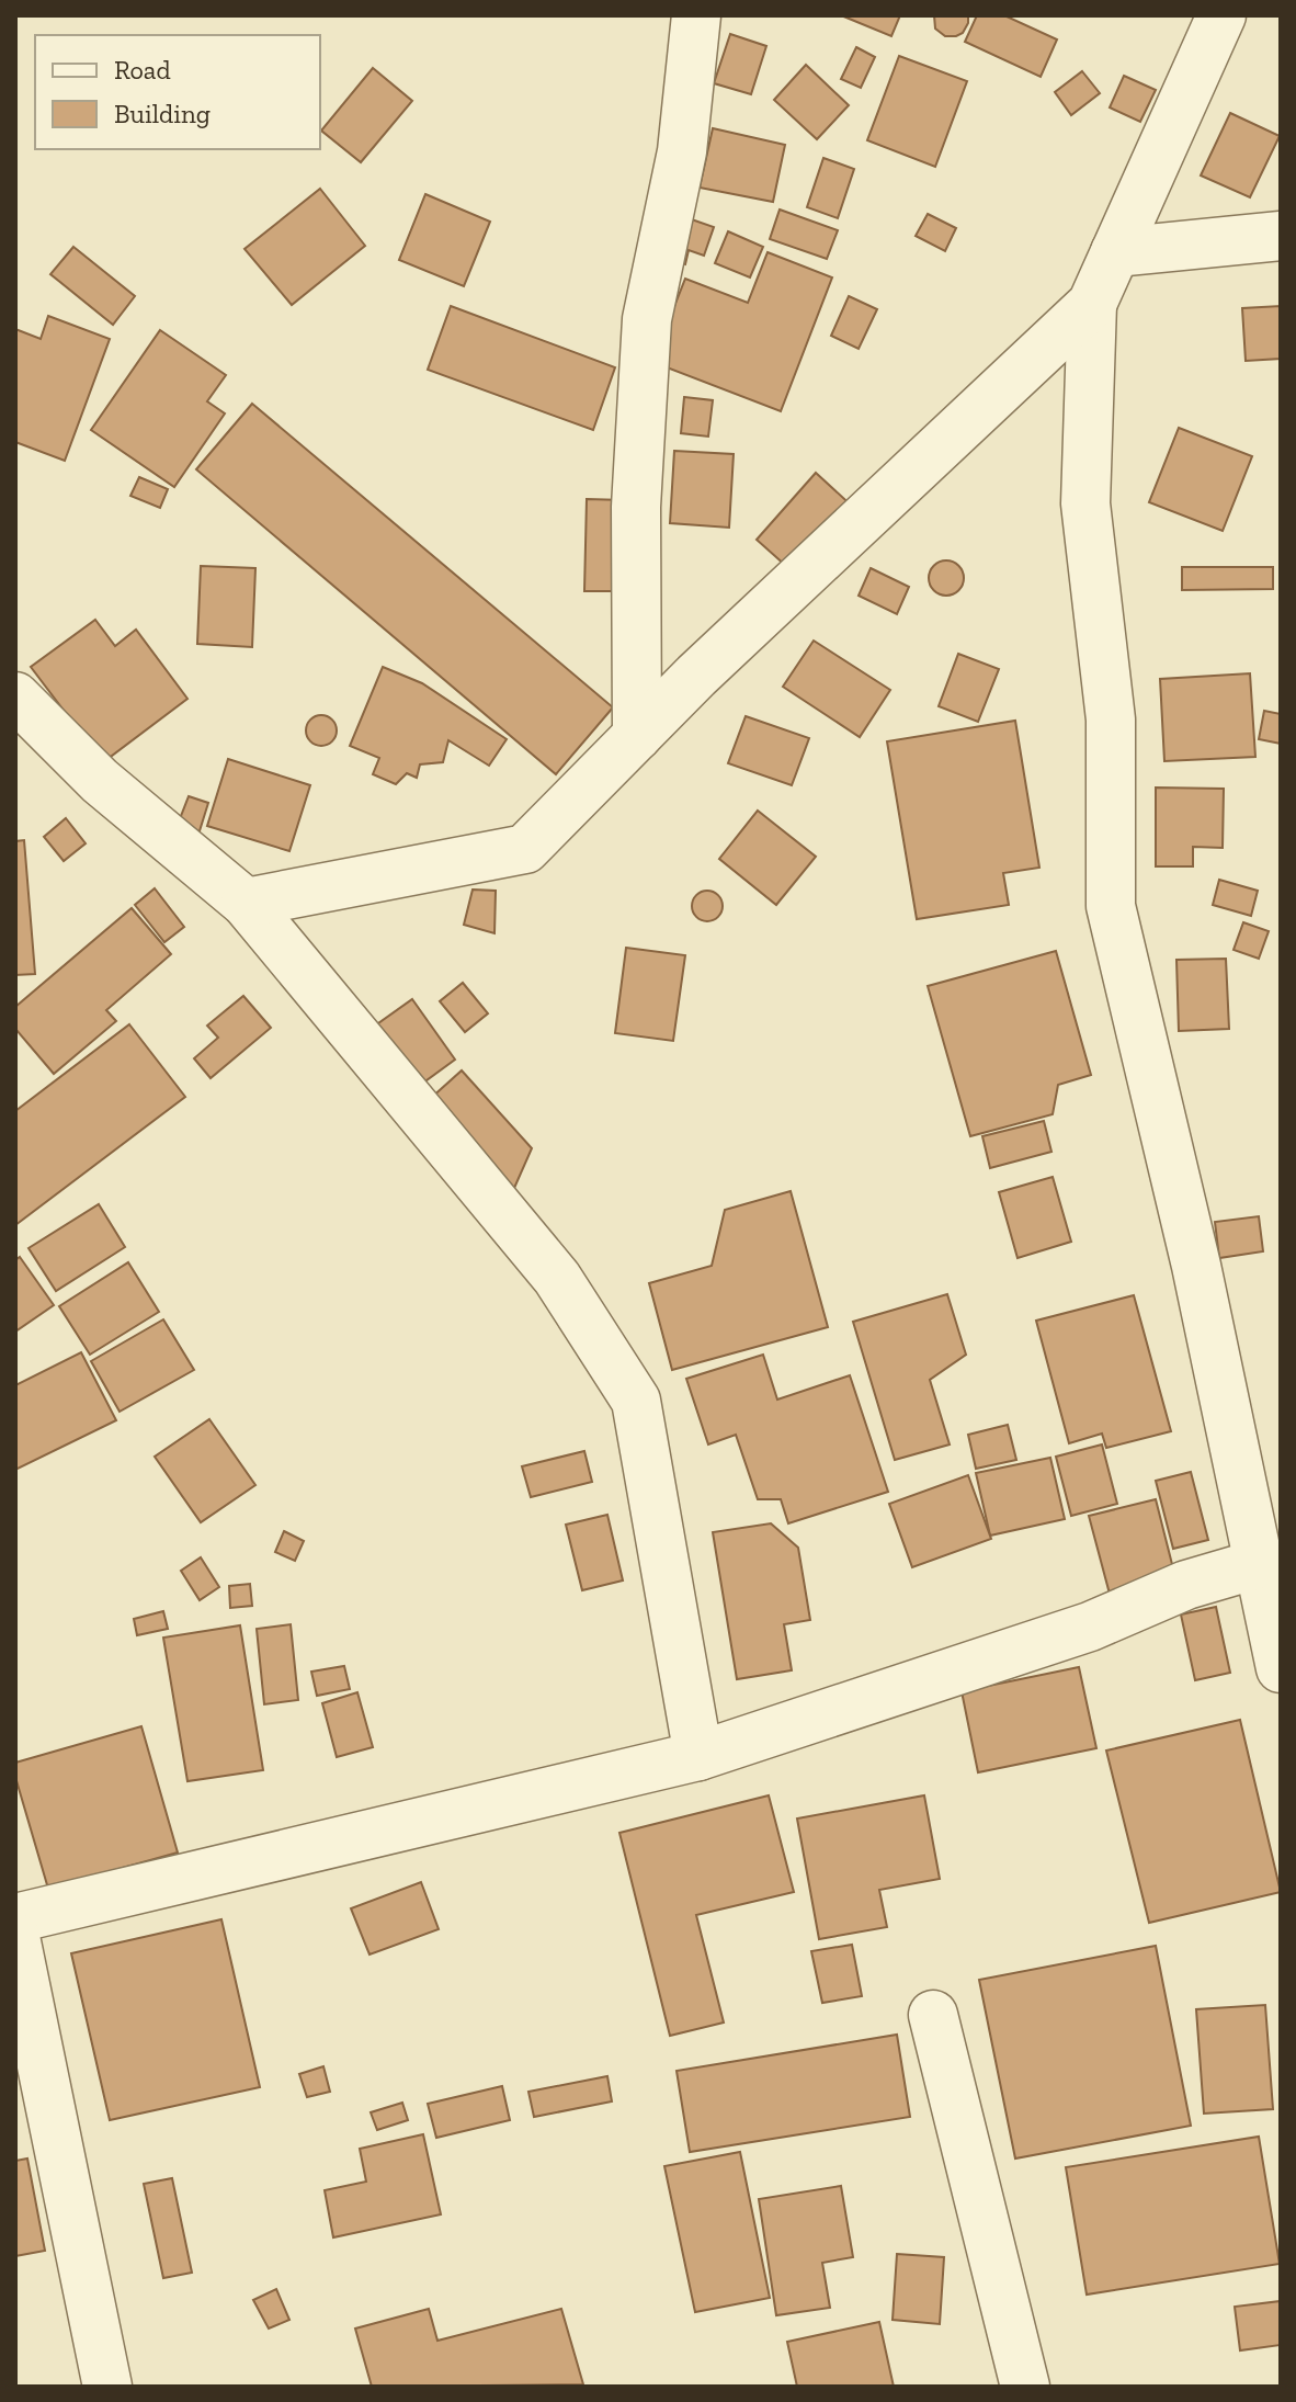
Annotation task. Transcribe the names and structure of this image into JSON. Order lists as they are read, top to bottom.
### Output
{
  "legend": ["Road", "Building"]
}
